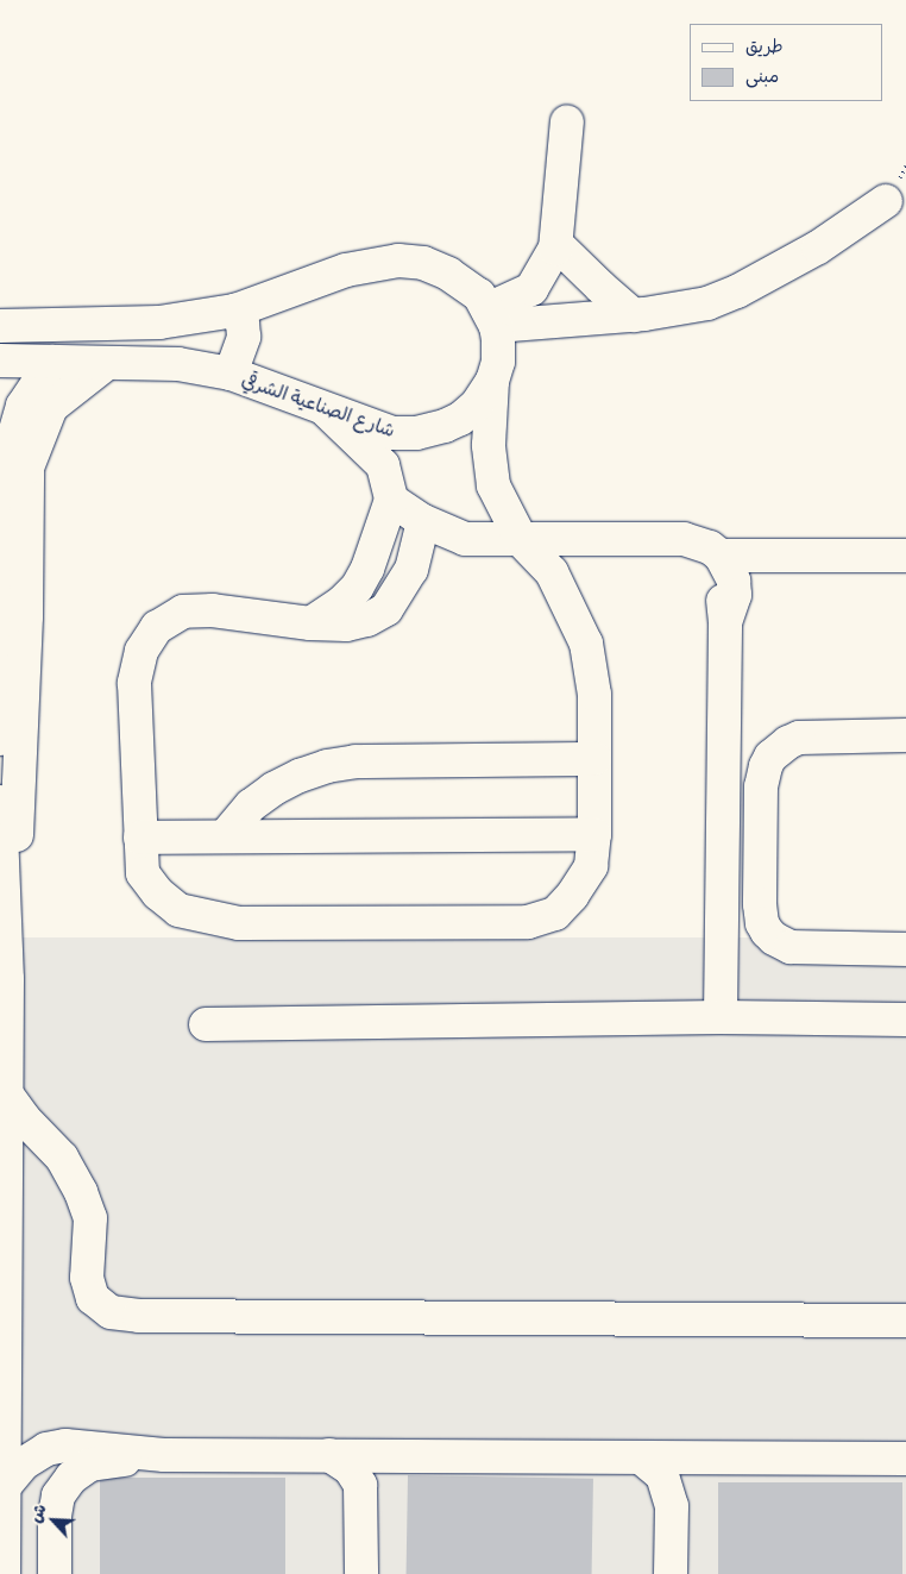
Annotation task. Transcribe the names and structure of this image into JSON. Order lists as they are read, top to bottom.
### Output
{
  "streets": {
    "main road": ["شارع الصناعية الشرقي"]
  },
  "legend": ["طريق", "مبنى"],
  "north": "top left"
}
